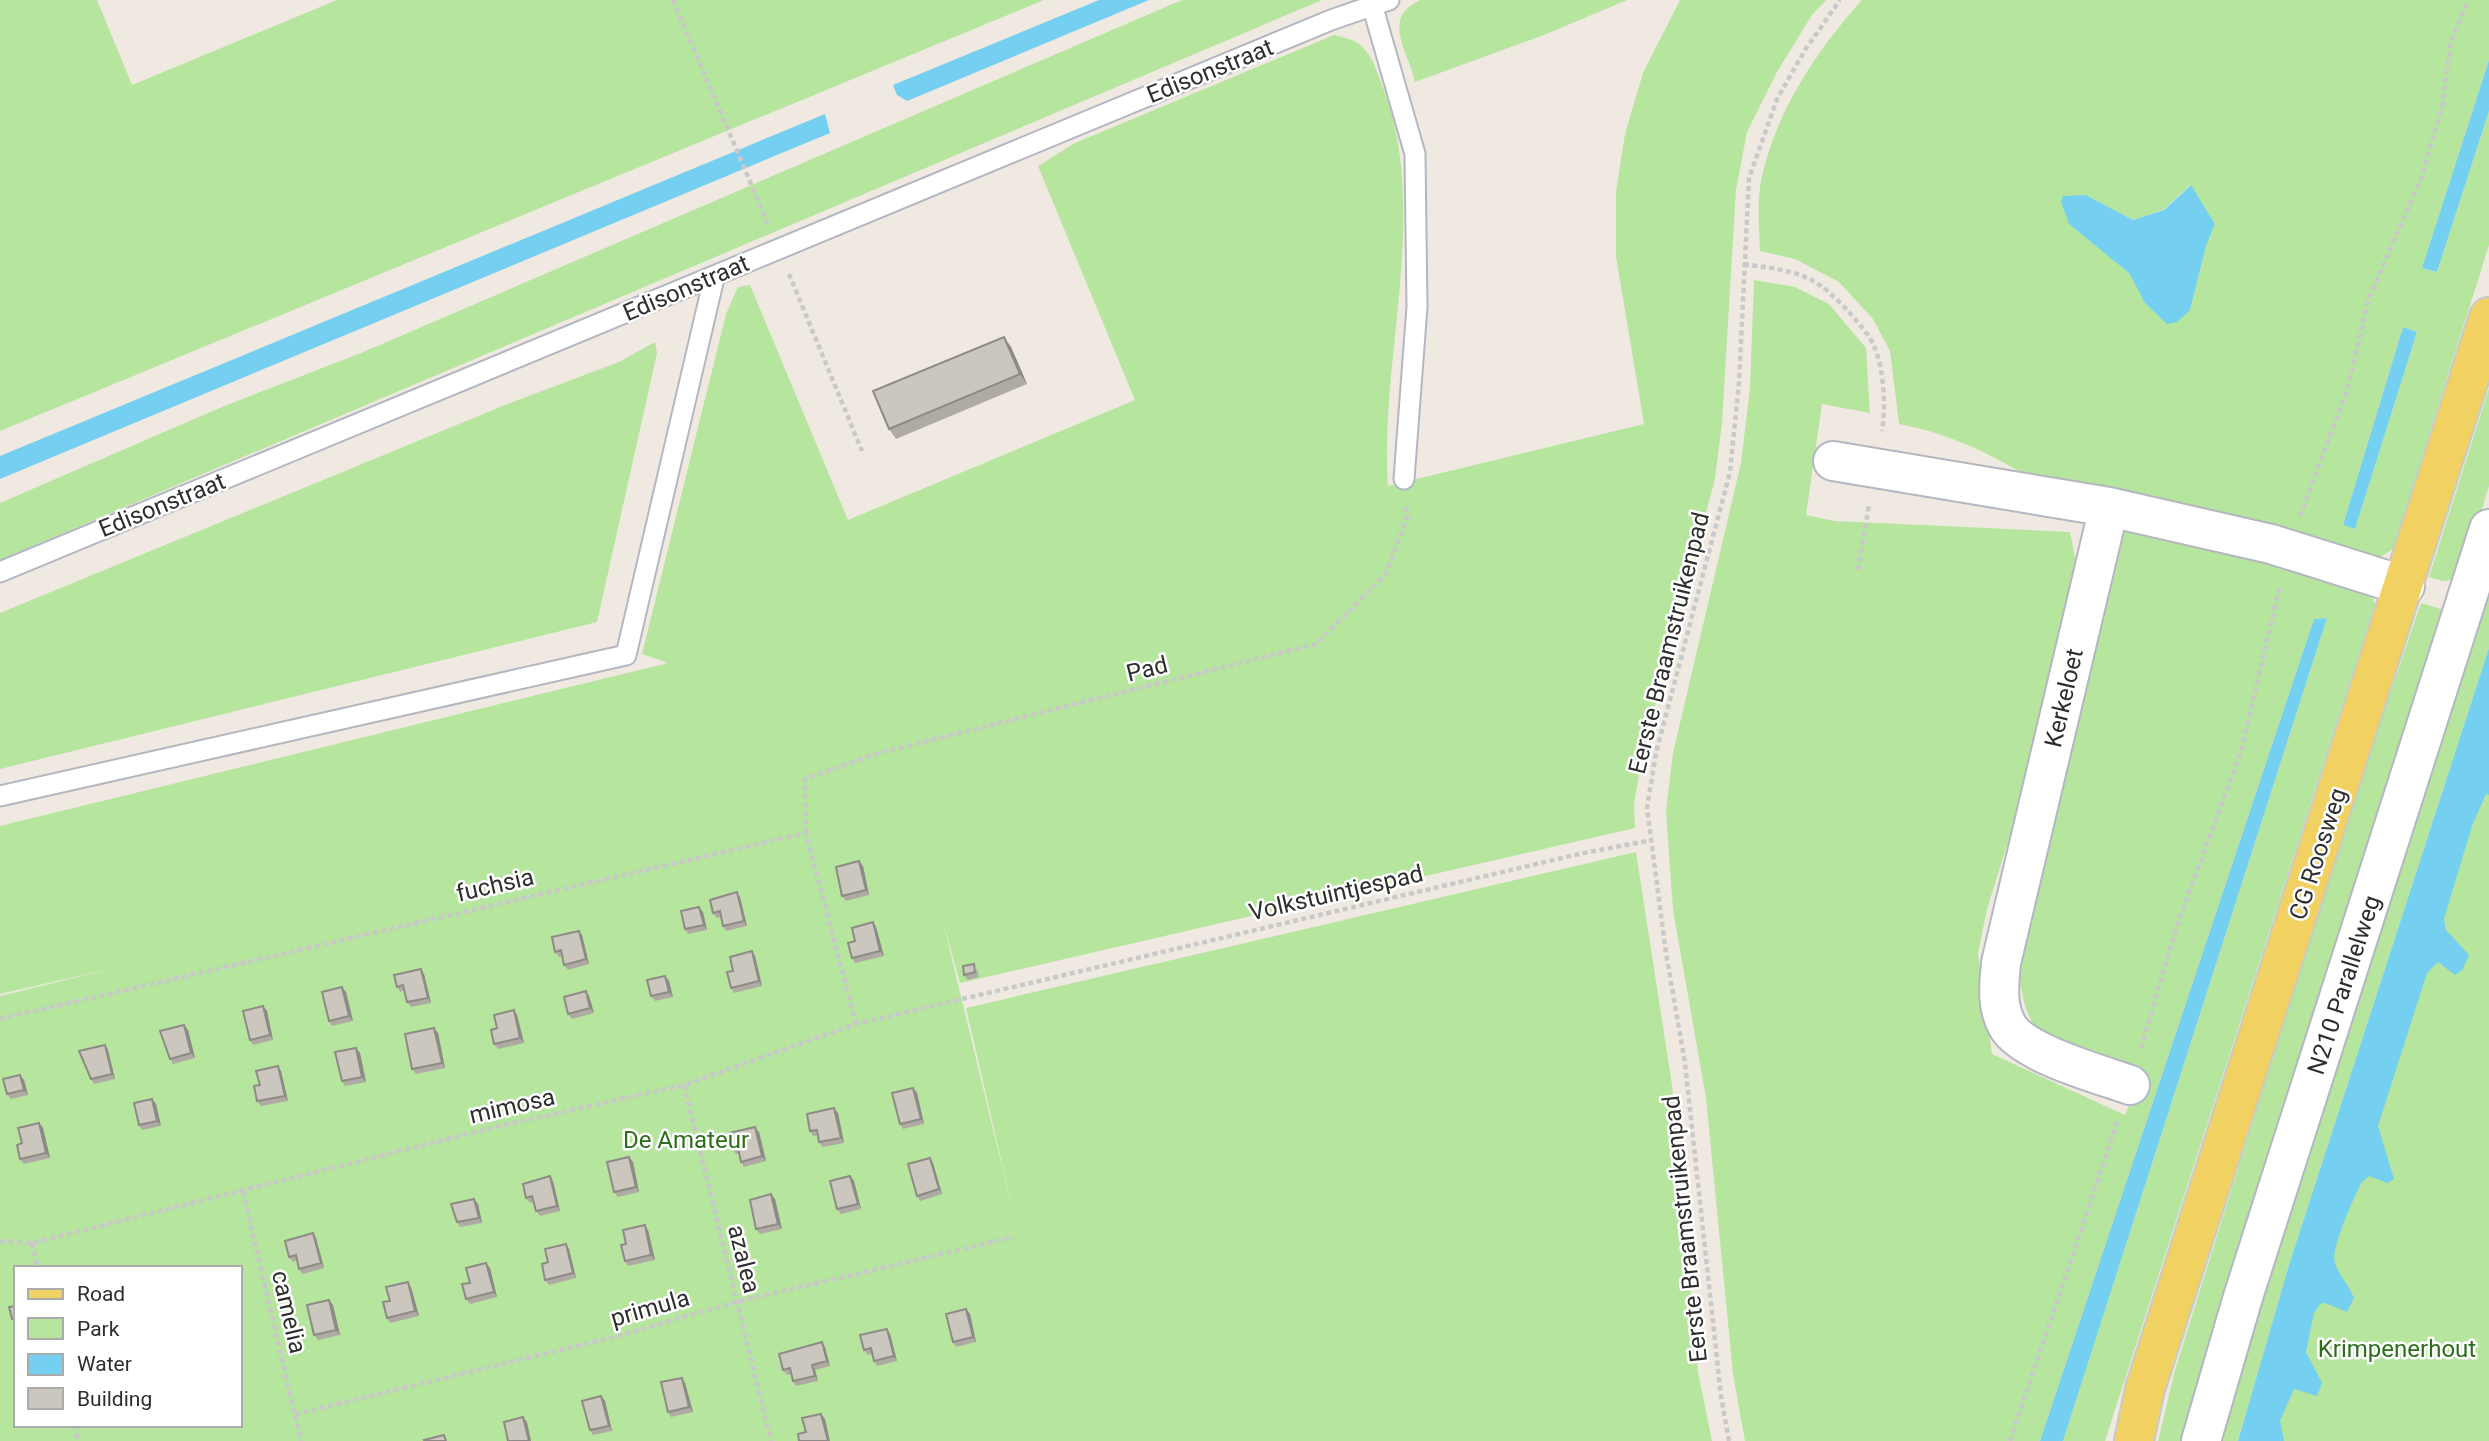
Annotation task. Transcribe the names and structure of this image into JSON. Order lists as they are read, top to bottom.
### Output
{
  "streets": {
    "main road": ["CG Roosweg"],
    "street": ["Kerkeloet", "N210 Parallelweg"],
    "lane": ["Edisonstraat"],
    "path": [
      "Eerste Braamstruikenpad",
      "Pad",
      "fuchsia",
      "Volkstuintjespad",
      "mimosa",
      "azalea",
      "primula",
      "camelia"
    ]
  },
  "crossings": [
    ["Edisonstraat", "Pad"],
    ["Eerste Braamstruikenpad", "Volkstuintjespad"],
    ["Pad", "fuchsia"],
    ["Volkstuintjespad", "mimosa"],
    ["mimosa", "azalea"],
    ["mimosa", "camelia"],
    ["azalea", "primula"],
    ["primula", "camelia"]
  ],
  "parks": ["De Amateur", "Krimpenerhout"],
  "legend": [
    "Road",
    "Park",
    "Water",
    "Building"
  ]
}
